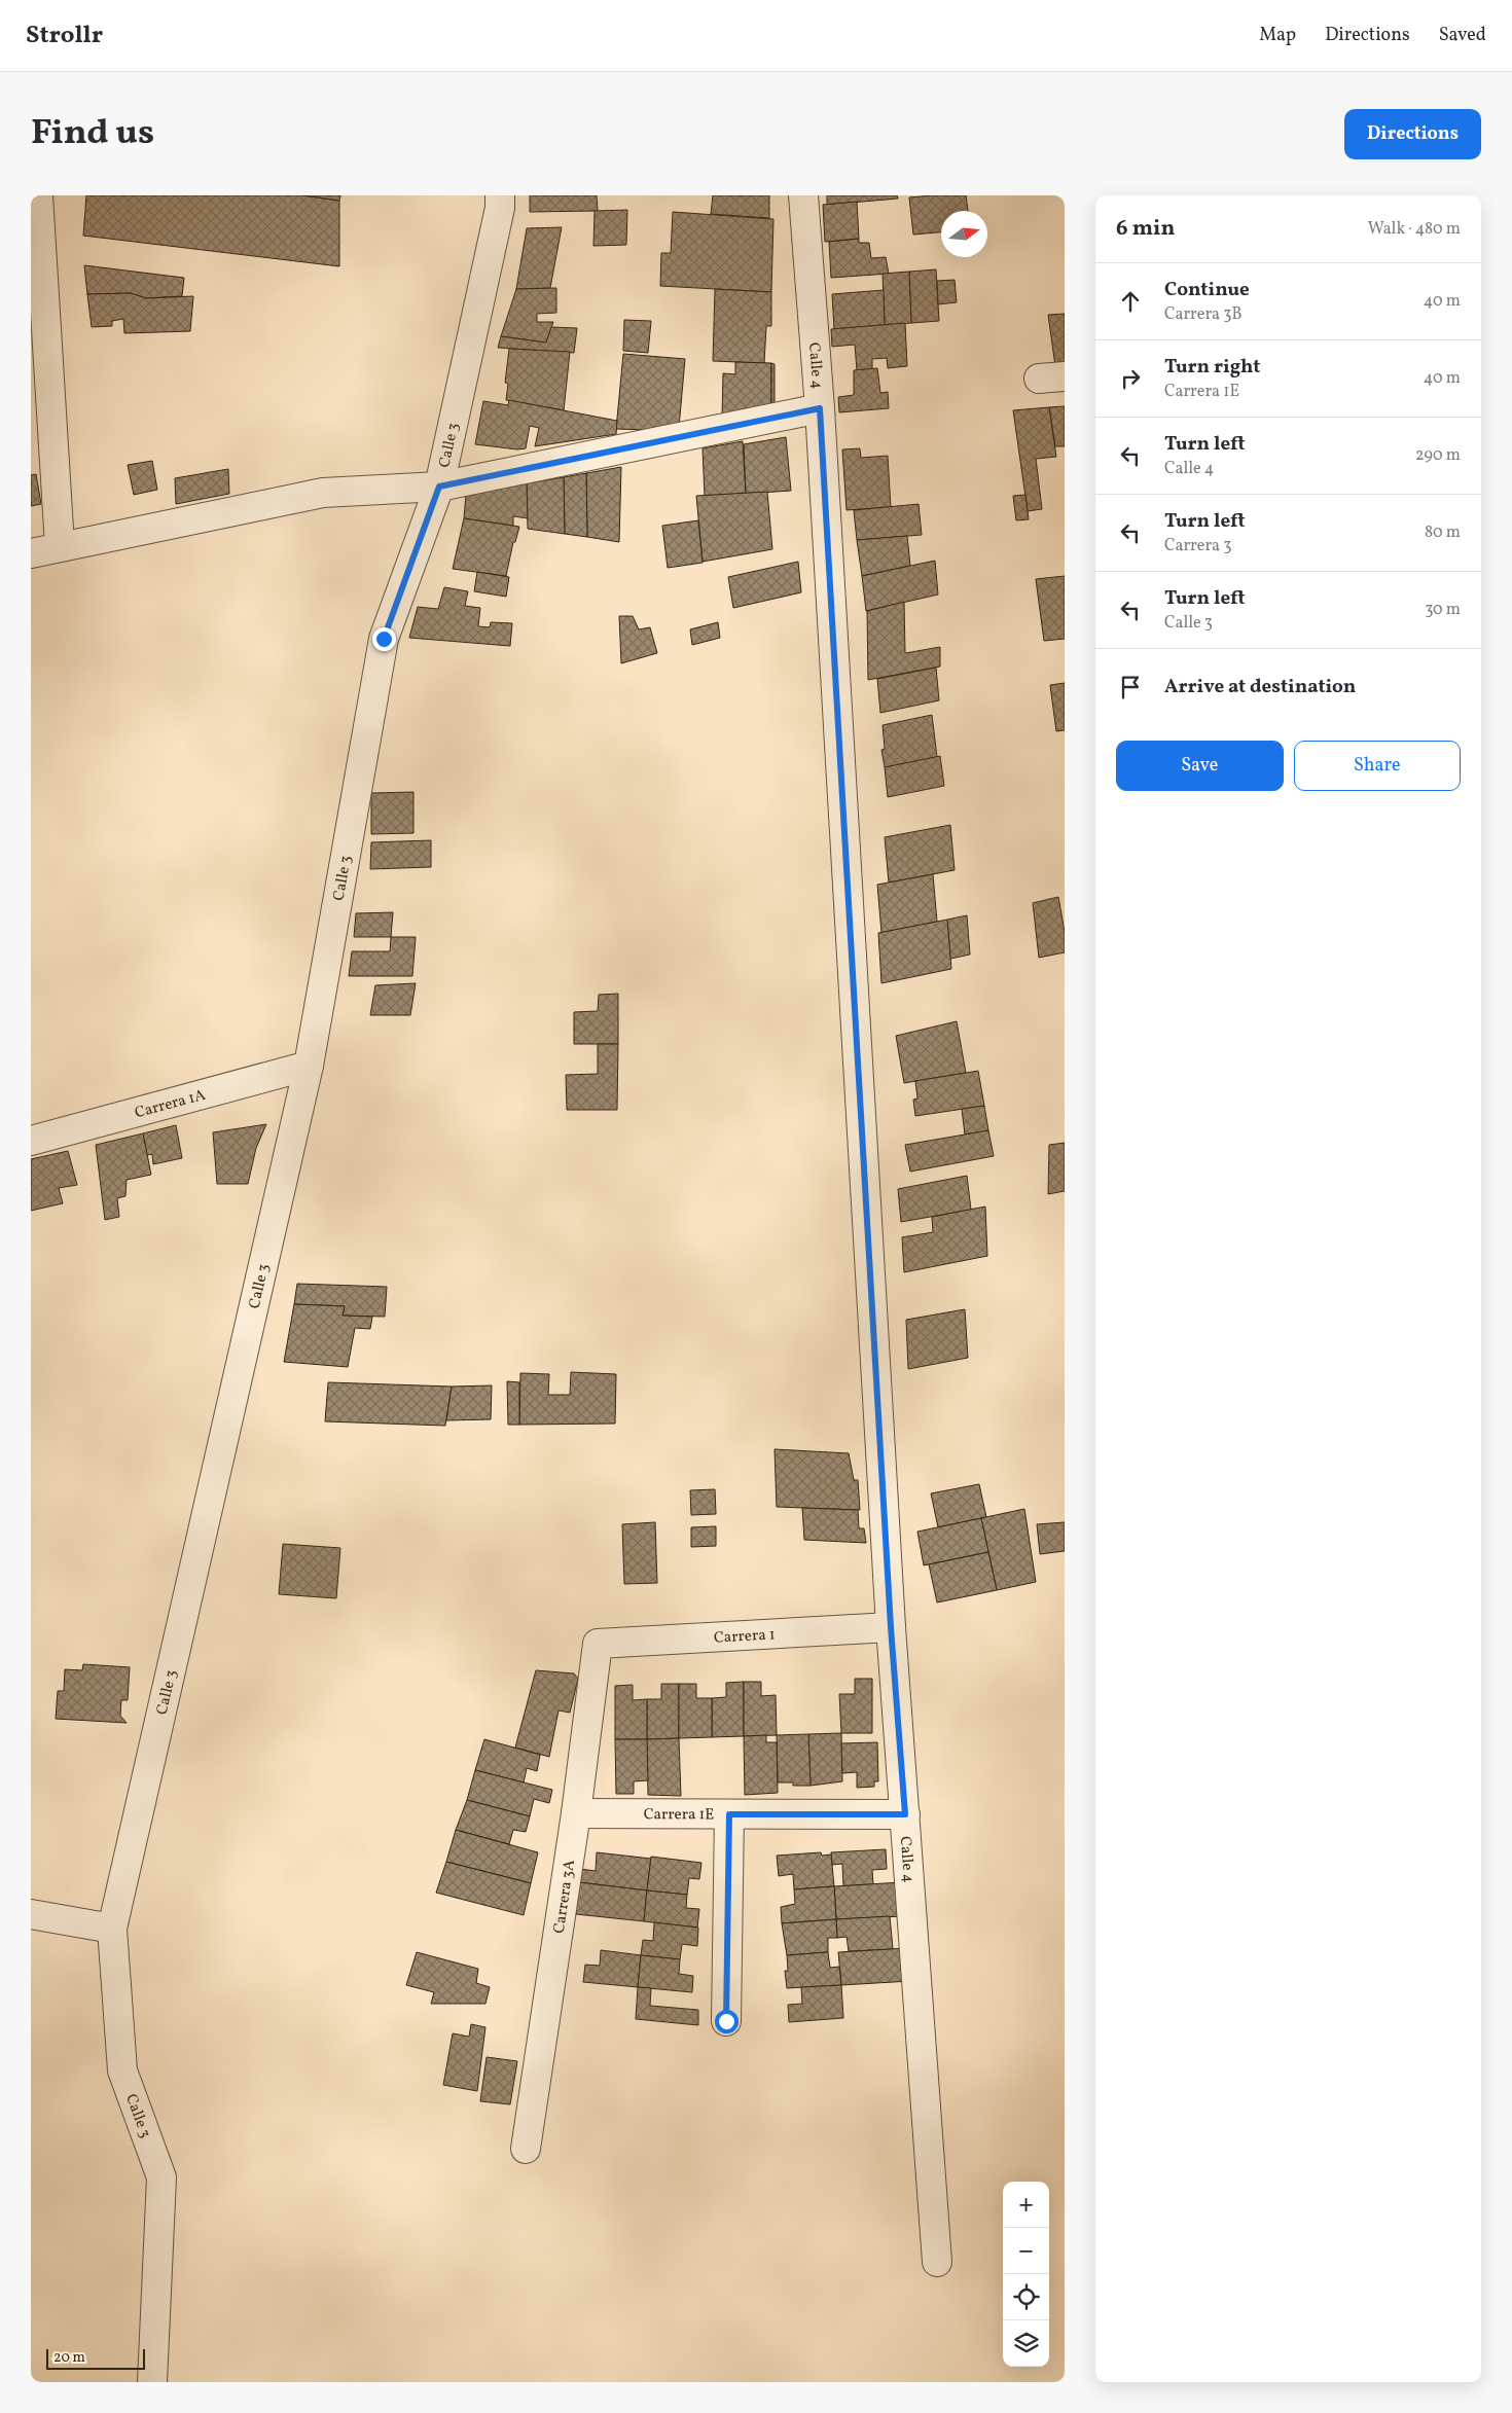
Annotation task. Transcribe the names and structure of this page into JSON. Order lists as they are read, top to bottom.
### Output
{
  "streets": {
    "street": [
      "Calle 4",
      "Calle 3",
      "Carrera 1A",
      "Carrera 1",
      "Carrera 1E",
      "Carrera 3A"
    ]
  },
  "crossings": [
    ["Calle 4", "Carrera 1"],
    ["Calle 4", "Carrera 1E"],
    ["Calle 3", "Carrera 1A"],
    ["Carrera 1", "Carrera 3A"],
    ["Carrera 1E", "Carrera 3A"]
  ],
  "scale_bar": "20 m",
  "north": "right",
  "page": {
    "header": "Strollr",
    "nav": ["Map", "Directions", "Saved"],
    "title": "Find us",
    "buttons": [
      "Directions",
      ["Save", "Share"]
    ],
    "heading": ["6 min", "Walk · 480 m"],
    "list": [
      ["Continue", "Carrera 3B", "40 m"],
      ["Turn right", "Carrera 1E", "40 m"],
      ["Turn left", "Calle 4", "290 m"],
      ["Turn left", "Carrera 3", "80 m"],
      ["Turn left", "Calle 3", "30 m"],
      "Arrive at destination"
    ],
    "map_buttons": ["+", "−"],
    "scale": "20 m"
  }
}
